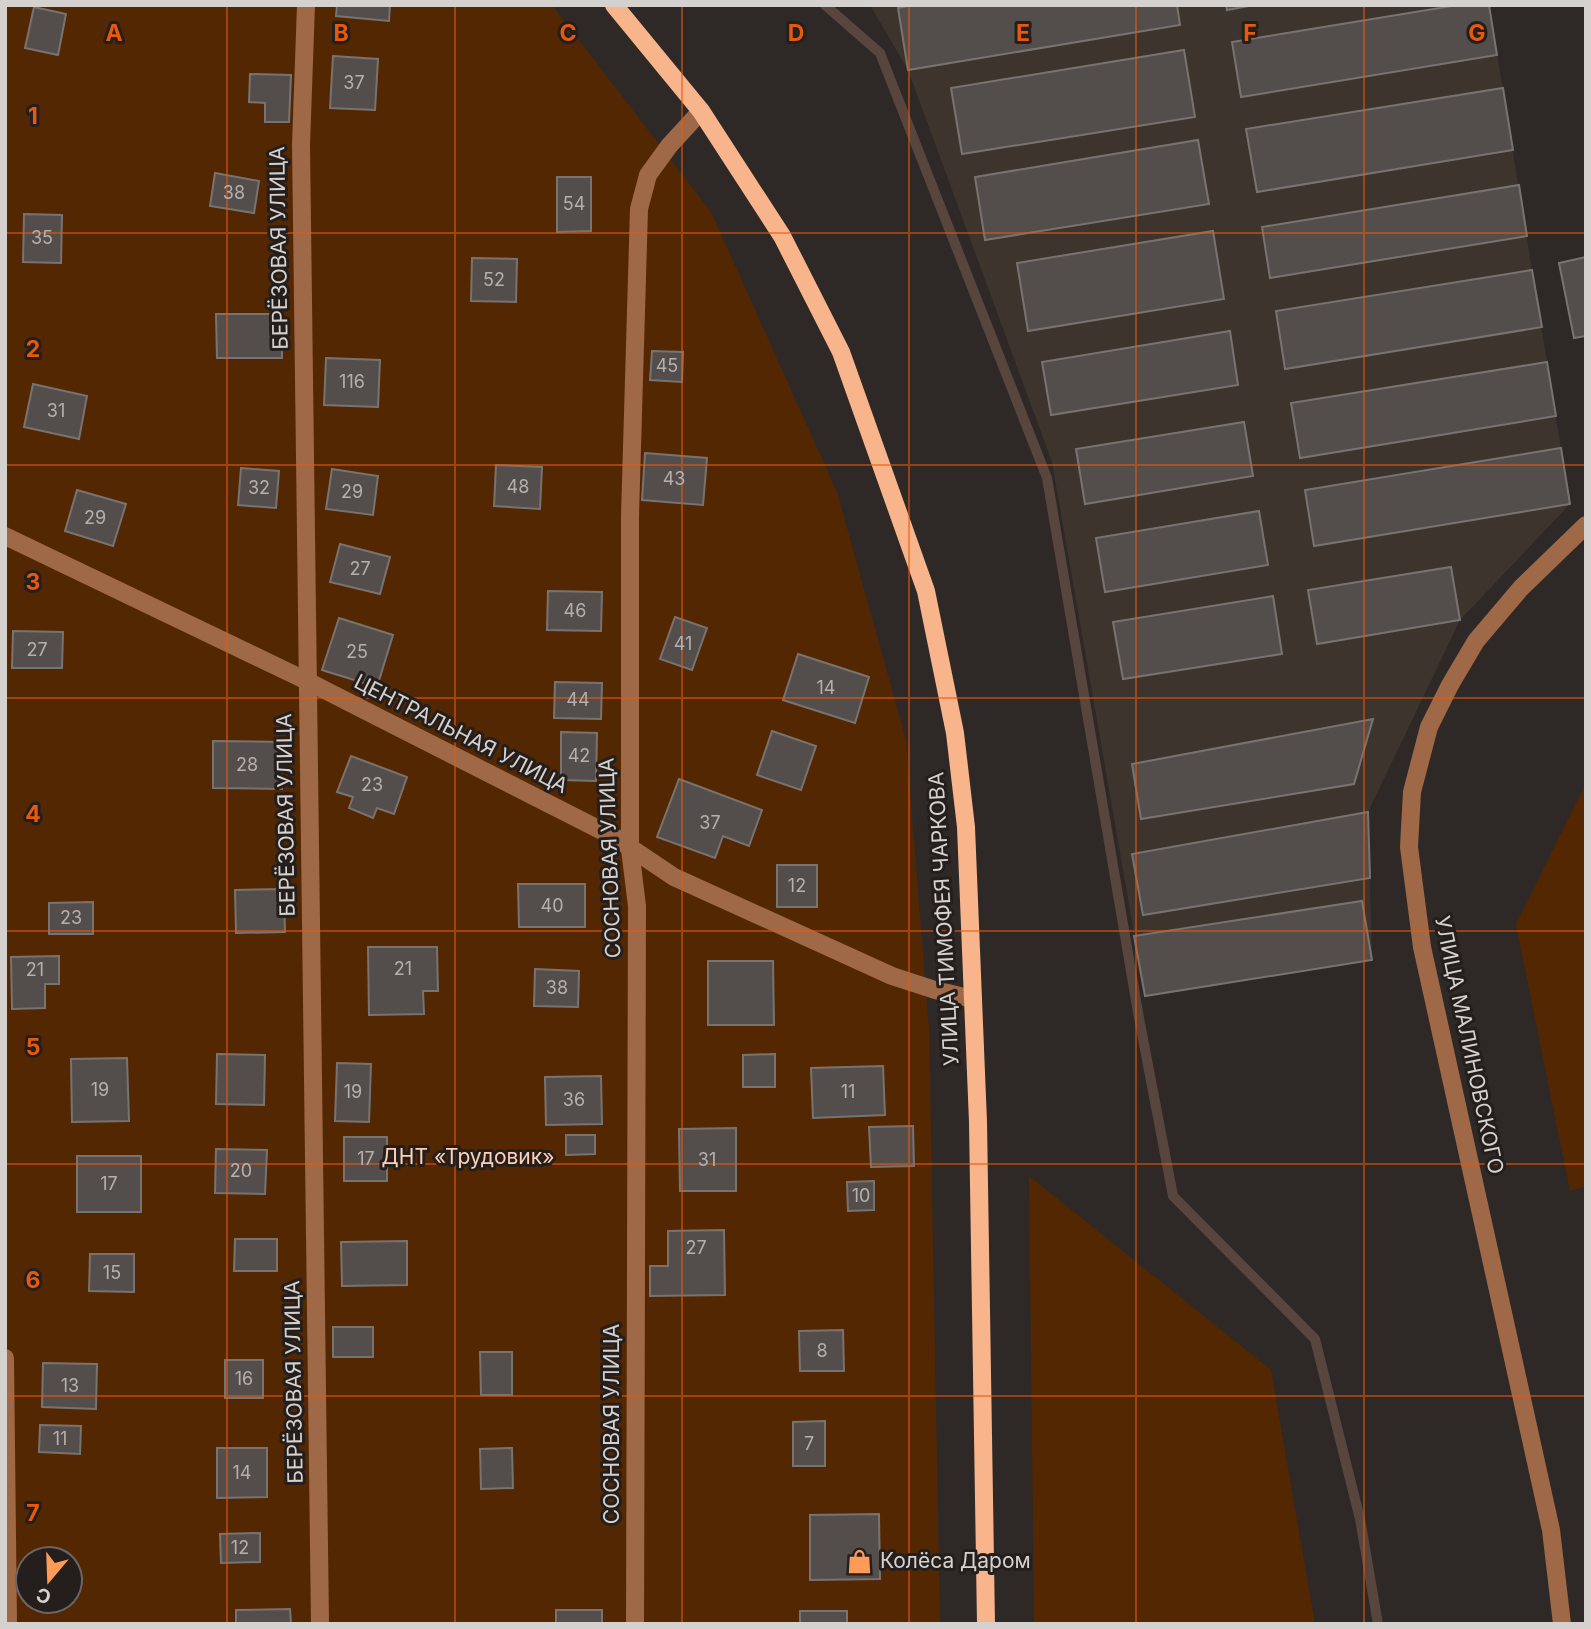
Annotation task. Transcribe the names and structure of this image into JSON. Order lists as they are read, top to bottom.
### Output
{
  "streets": {
    "main road": ["УЛИЦА ТИМОФЕЯ ЧАРКОВА"],
    "street": [
      "БЕРЁЗОВАЯ УЛИЦА",
      "ЦЕНТРАЛЬНАЯ УЛИЦА",
      "СОСНОВАЯ УЛИЦА",
      "УЛИЦА МАЛИНОВСКОГО"
    ]
  },
  "crossings": [
    ["БЕРЁЗОВАЯ УЛИЦА", "ЦЕНТРАЛЬНАЯ УЛИЦА"],
    ["ЦЕНТРАЛЬНАЯ УЛИЦА", "СОСНОВАЯ УЛИЦА"],
    ["ЦЕНТРАЛЬНАЯ УЛИЦА", "УЛИЦА ТИМОФЕЯ ЧАРКОВА"],
    ["СОСНОВАЯ УЛИЦА", "УЛИЦА ТИМОФЕЯ ЧАРКОВА"]
  ],
  "parks": ["ДНТ «Трудовик»"],
  "places": {
    "shop": ["Колёса Даром"]
  },
  "house_numbers": [
    "37",
    "38",
    "54",
    "35",
    "52",
    "45",
    "116",
    "31",
    "43",
    "48",
    "32",
    "29",
    "29",
    "27",
    "46",
    "41",
    "27",
    "25",
    "14",
    "44",
    "42",
    "28",
    "23",
    "37",
    "12",
    "40",
    "23",
    "21",
    "21",
    "38",
    "19",
    "19",
    "11",
    "36",
    "17",
    "31",
    "20",
    "17",
    "10",
    "27",
    "15",
    "8",
    "16",
    "13",
    "11",
    "7",
    "14",
    "12"
  ],
  "north": "bottom",
  "grid": {
    "columns": [
      "A",
      "B",
      "C",
      "D",
      "E",
      "F",
      "G"
    ],
    "rows": [
      "1",
      "2",
      "3",
      "4",
      "5",
      "6",
      "7"
    ]
  }
}
